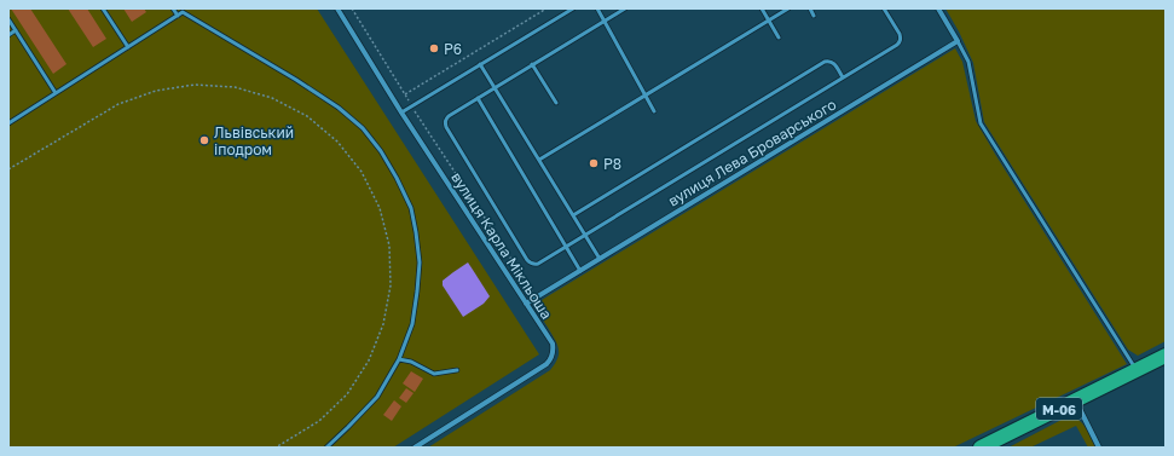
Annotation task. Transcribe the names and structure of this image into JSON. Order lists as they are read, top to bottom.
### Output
{
  "streets": {
    "highway": ["М-06"],
    "street": ["вулиця Лева Броварського", "вулиця Карла Мікльоша"]
  },
  "crossings": [
    ["вулиця Лева Броварського", "вулиця Карла Мікльоша"]
  ],
  "places": ["P6", "Львівський іподром", "P8"]
}
